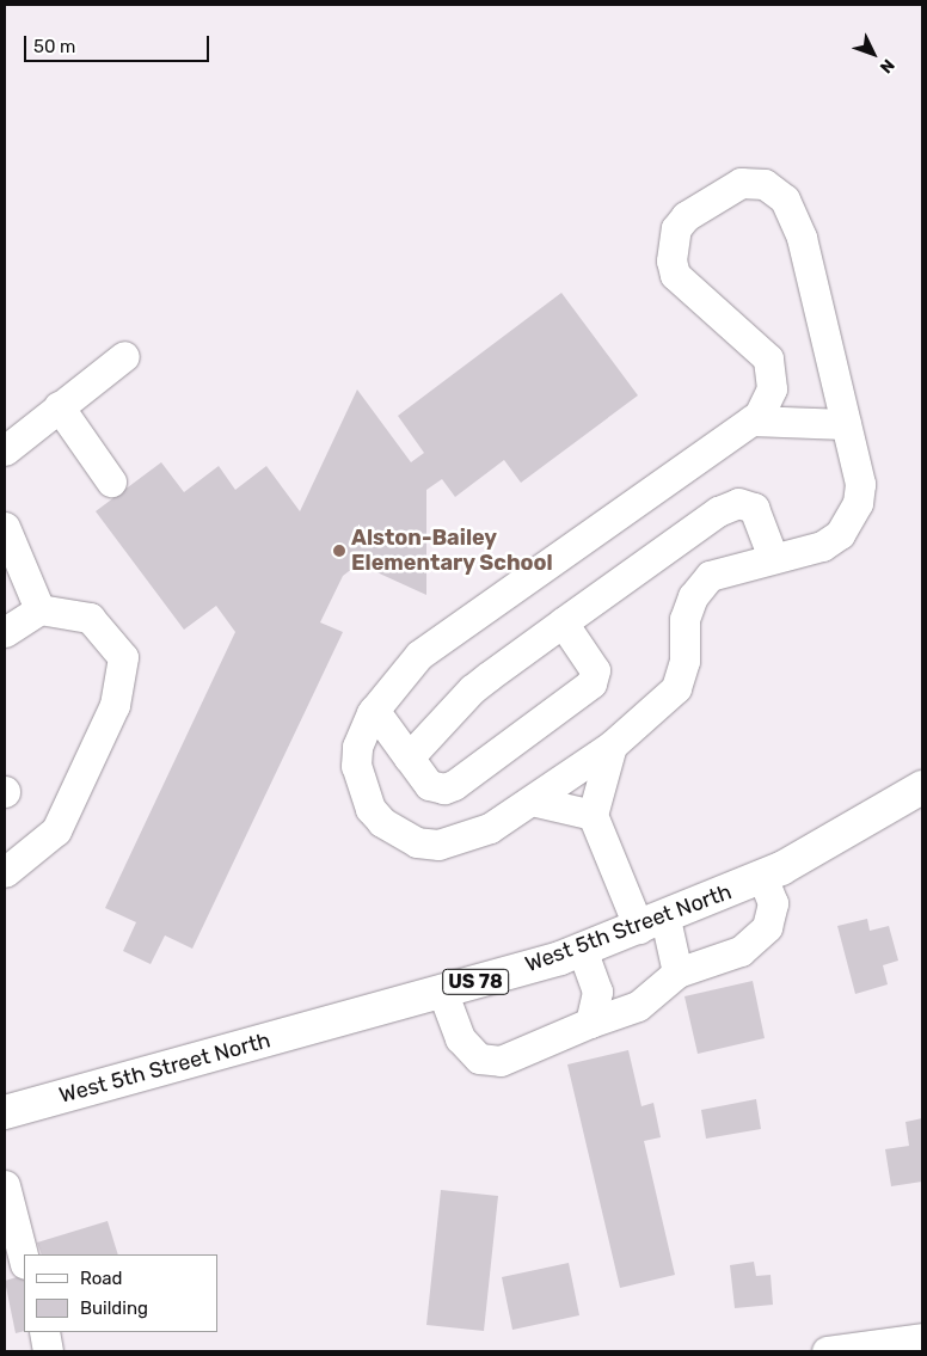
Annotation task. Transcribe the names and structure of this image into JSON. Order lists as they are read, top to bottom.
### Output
{
  "streets": {
    "main road": ["West 5th Street North", "US 78"]
  },
  "places": ["Alston-Bailey Elementary School"],
  "legend": ["Road", "Building"],
  "scale_bar": "50 m",
  "north": "bottom right"
}
